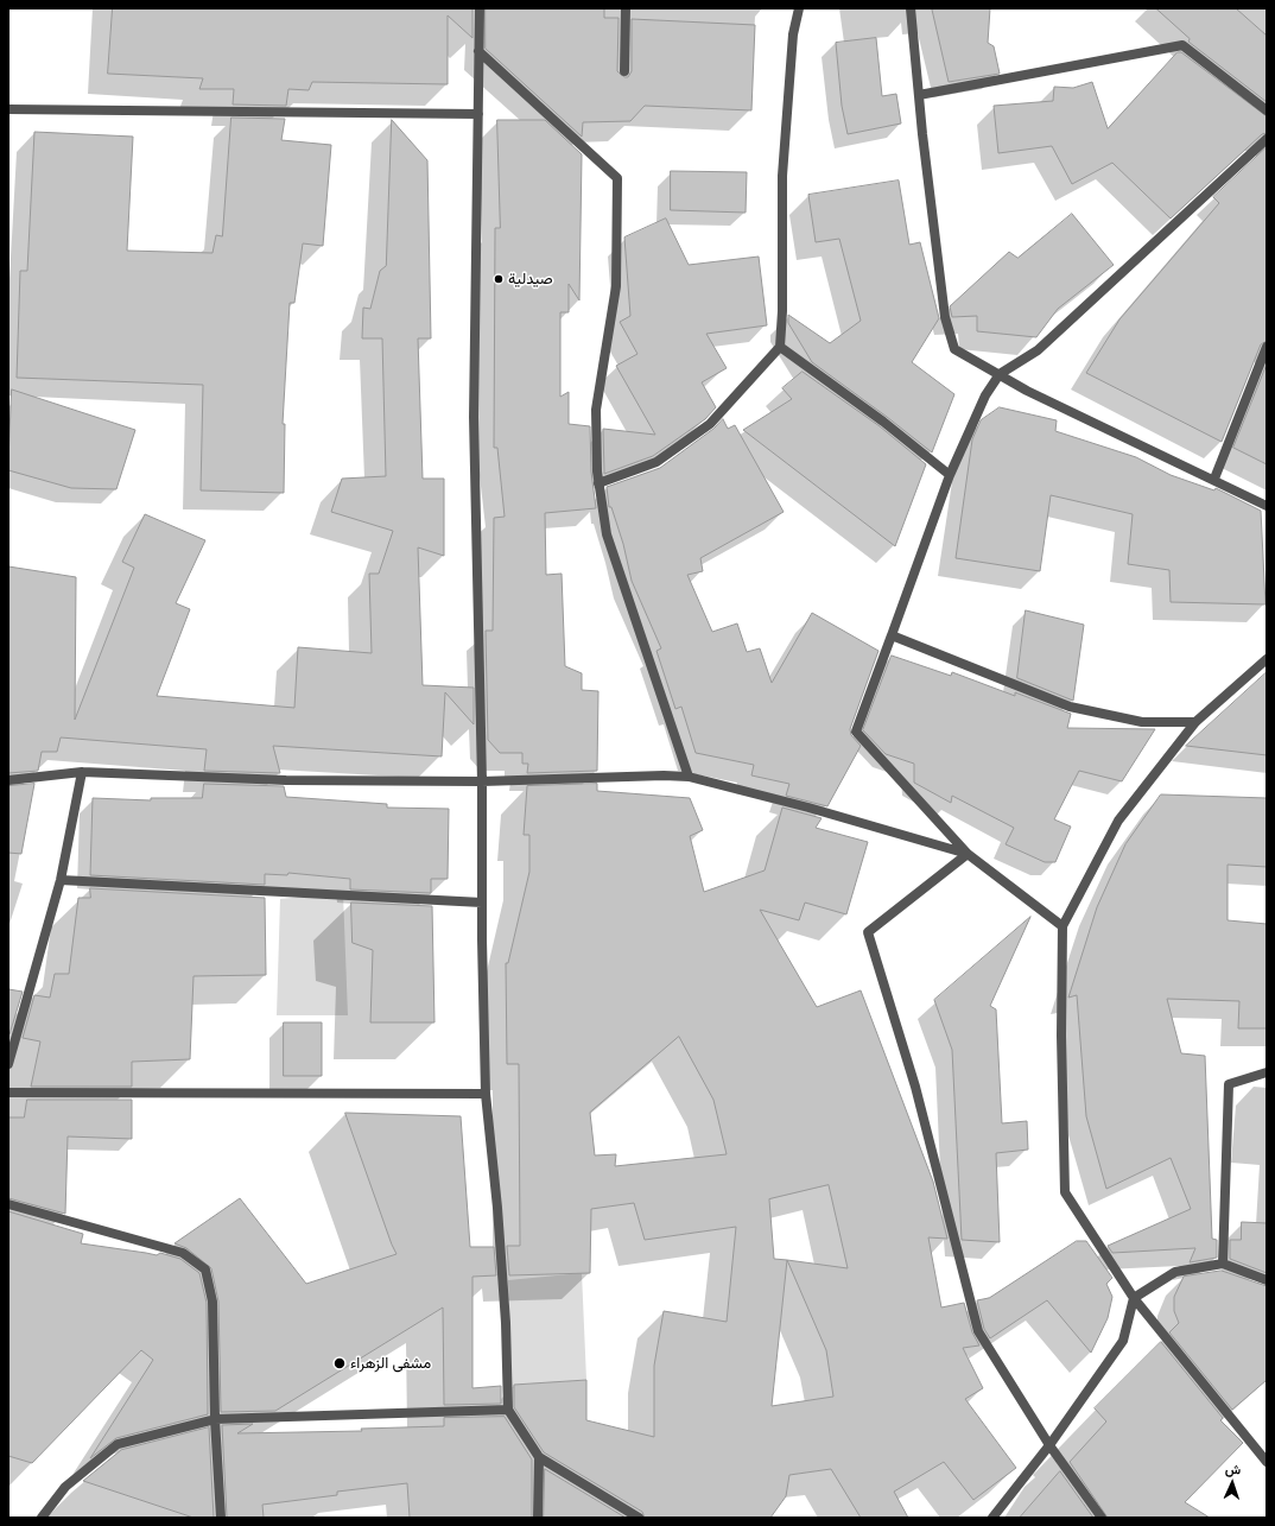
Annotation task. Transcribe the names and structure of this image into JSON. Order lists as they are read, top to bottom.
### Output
{
  "places": ["صيدلية", "مشفى الزهراء"],
  "north": "top"
}
